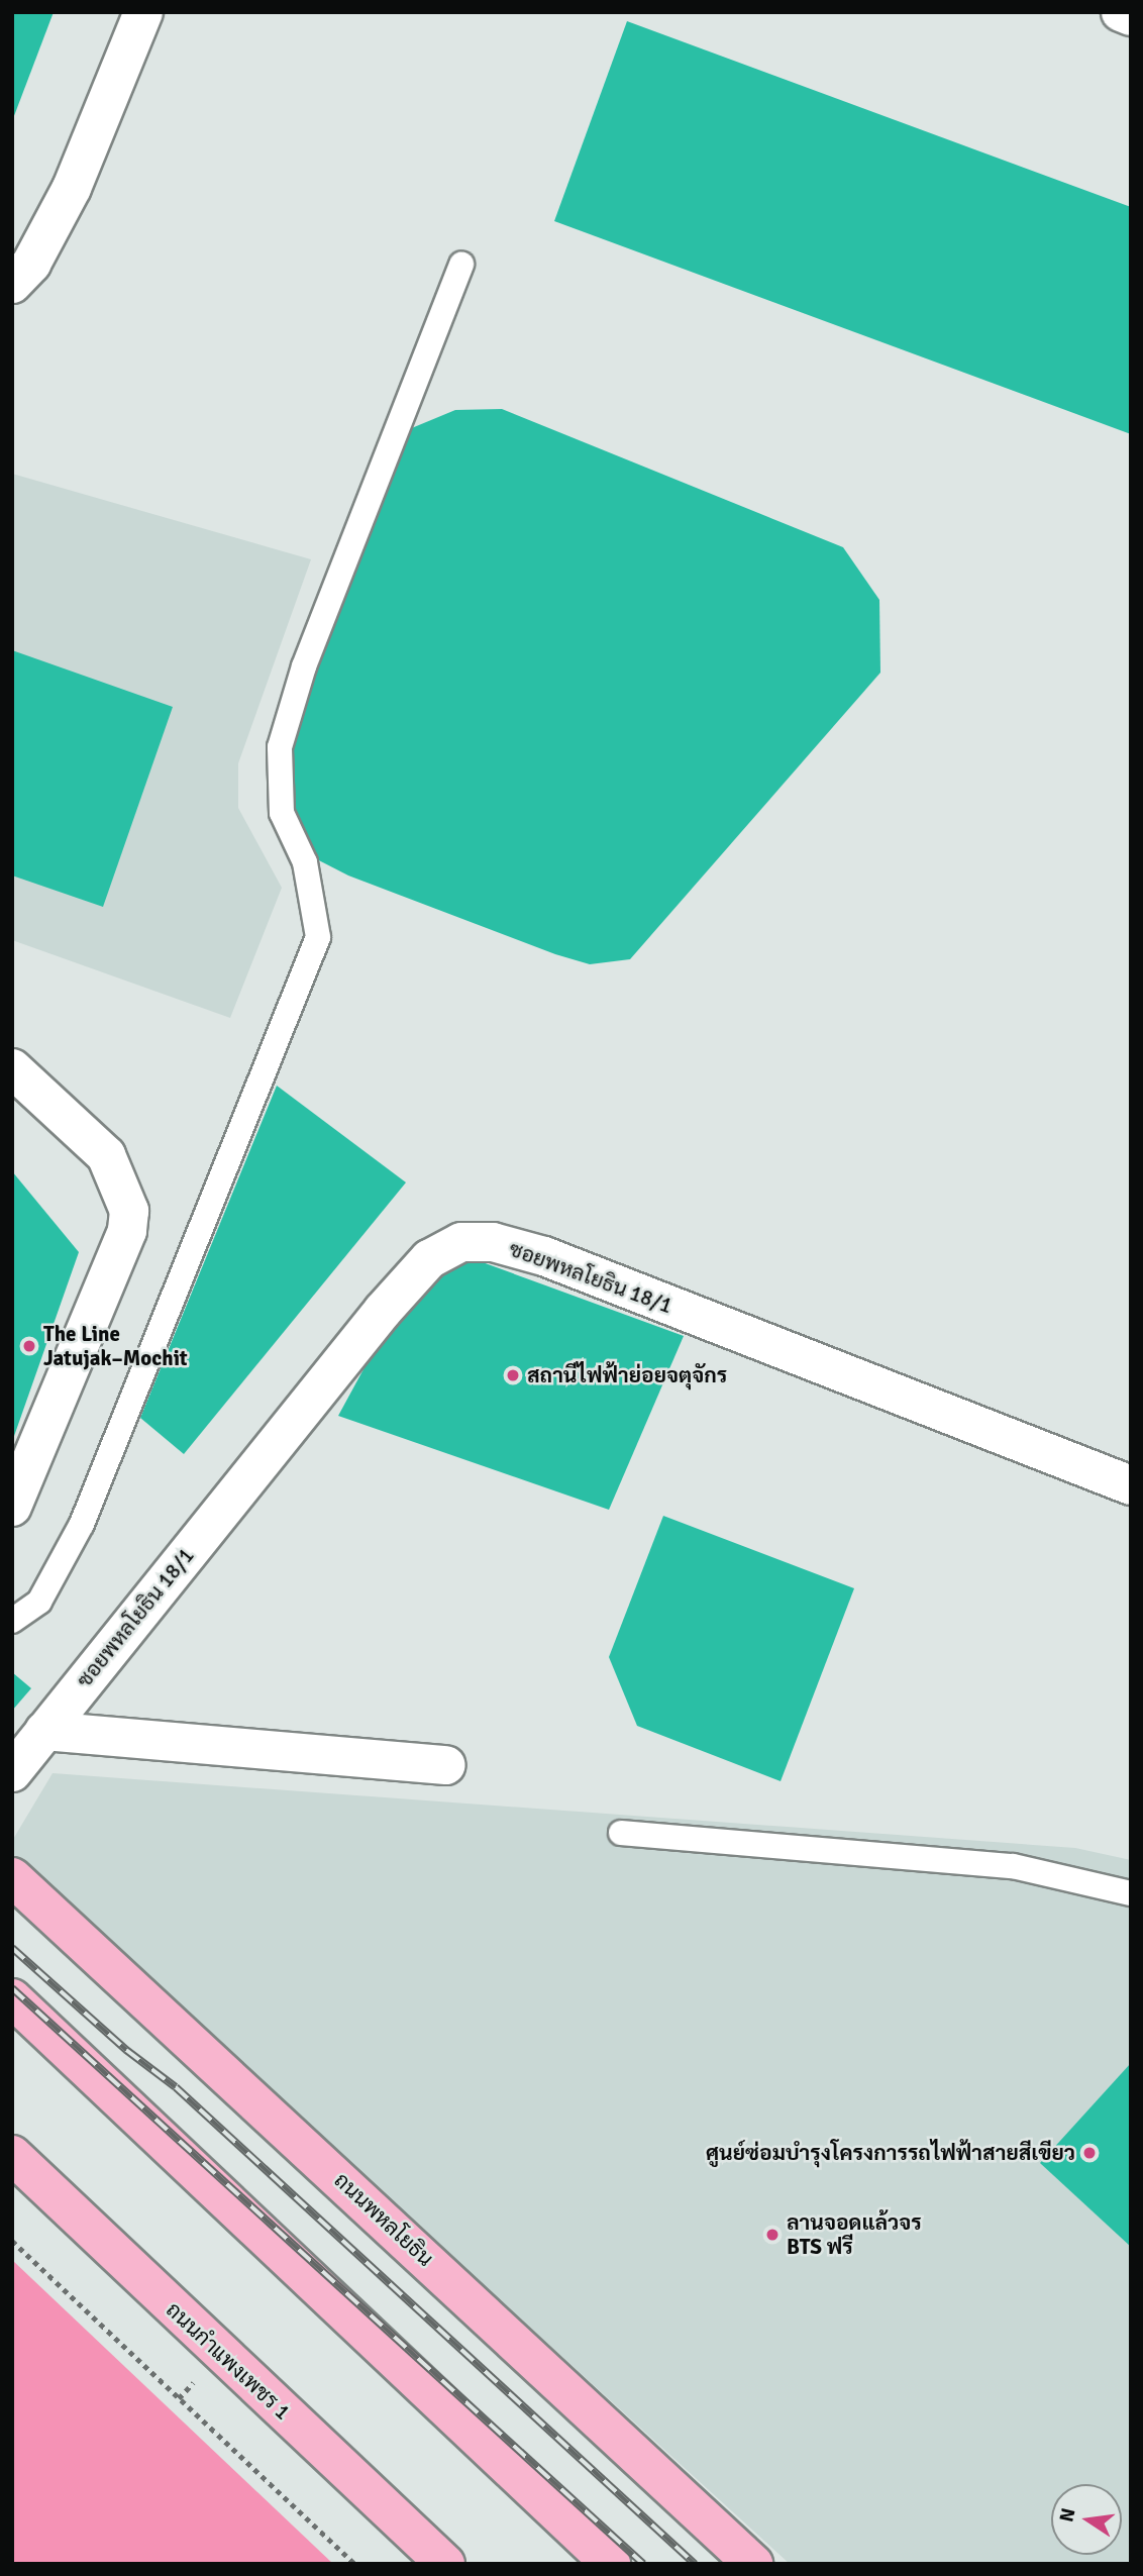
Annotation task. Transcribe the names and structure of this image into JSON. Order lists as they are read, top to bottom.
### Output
{
  "streets": {
    "main road": ["ถนนพหลโยธิน", "ถนนกำแพงเพชร 1"],
    "street": ["ซอยพหลโยธิน 18/1"]
  },
  "places": [
    "The Line Jatujak–Mochit",
    "สถานีไฟฟ้าย่อยจตุจักร",
    "ศูนย์ซ่อมบำรุงโครงการรถไฟฟ้าสายสีเขียว",
    "ลานจอดแล้วจร BTS ฟรี"
  ],
  "north": "left"
}
